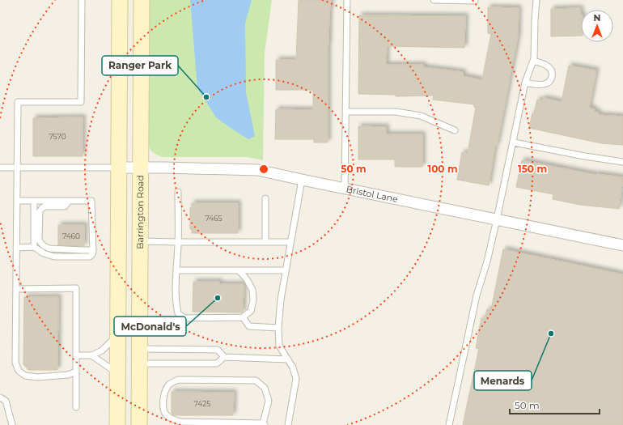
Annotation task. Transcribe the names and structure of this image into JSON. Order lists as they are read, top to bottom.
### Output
{
  "streets": {
    "main road": ["Barrington Road"],
    "street": ["Bristol Lane"]
  },
  "crossings": [
    ["Bristol Lane", "Barrington Road"]
  ],
  "places": ["Ranger Park", "McDonald's", "Menards"],
  "house_numbers": [
    "7570",
    "7465",
    "7460",
    "7425"
  ],
  "scale_bar": "50 m",
  "north": "top",
  "rings": ["50 m", "100 m", "150 m"]
}
